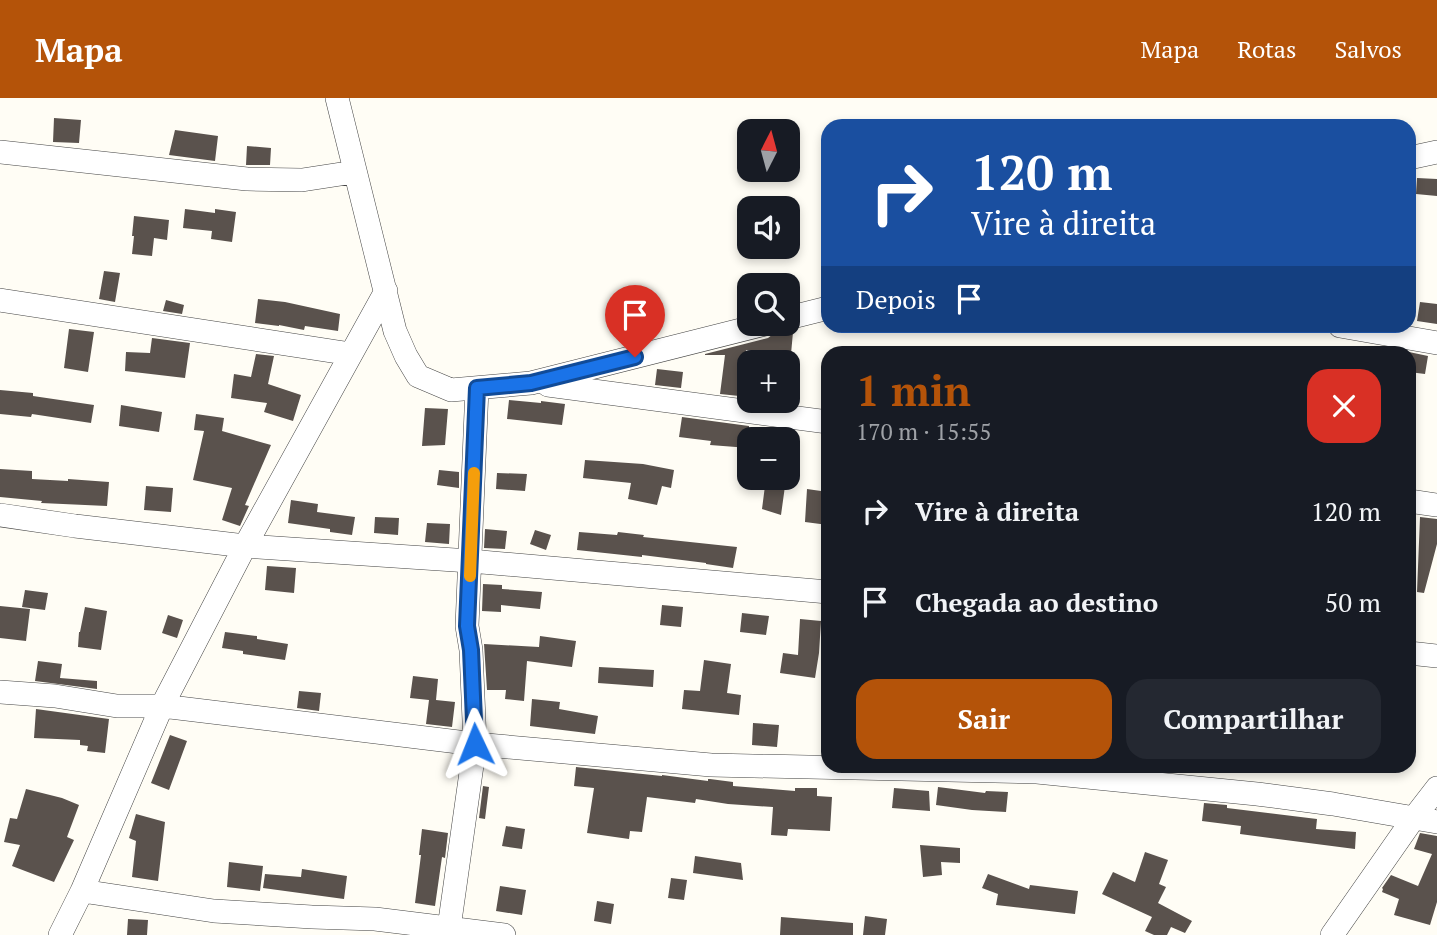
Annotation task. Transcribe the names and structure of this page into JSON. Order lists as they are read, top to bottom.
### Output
{
  "north": "top",
  "page": {
    "header": "Mapa",
    "nav": ["Mapa", "Rotas", "Salvos"],
    "map_buttons": ["+", "−"],
    "turn": ["120 m", "Vire à direita"],
    "then": "Depois",
    "heading": ["1 min", "170 m · 15:55"],
    "list": [
      {
        "name": "Vire à direita",
        "value": "120 m"
      },
      {
        "name": "Chegada ao destino",
        "value": "50 m"
      }
    ],
    "buttons": ["Sair", "Compartilhar"]
  }
}
